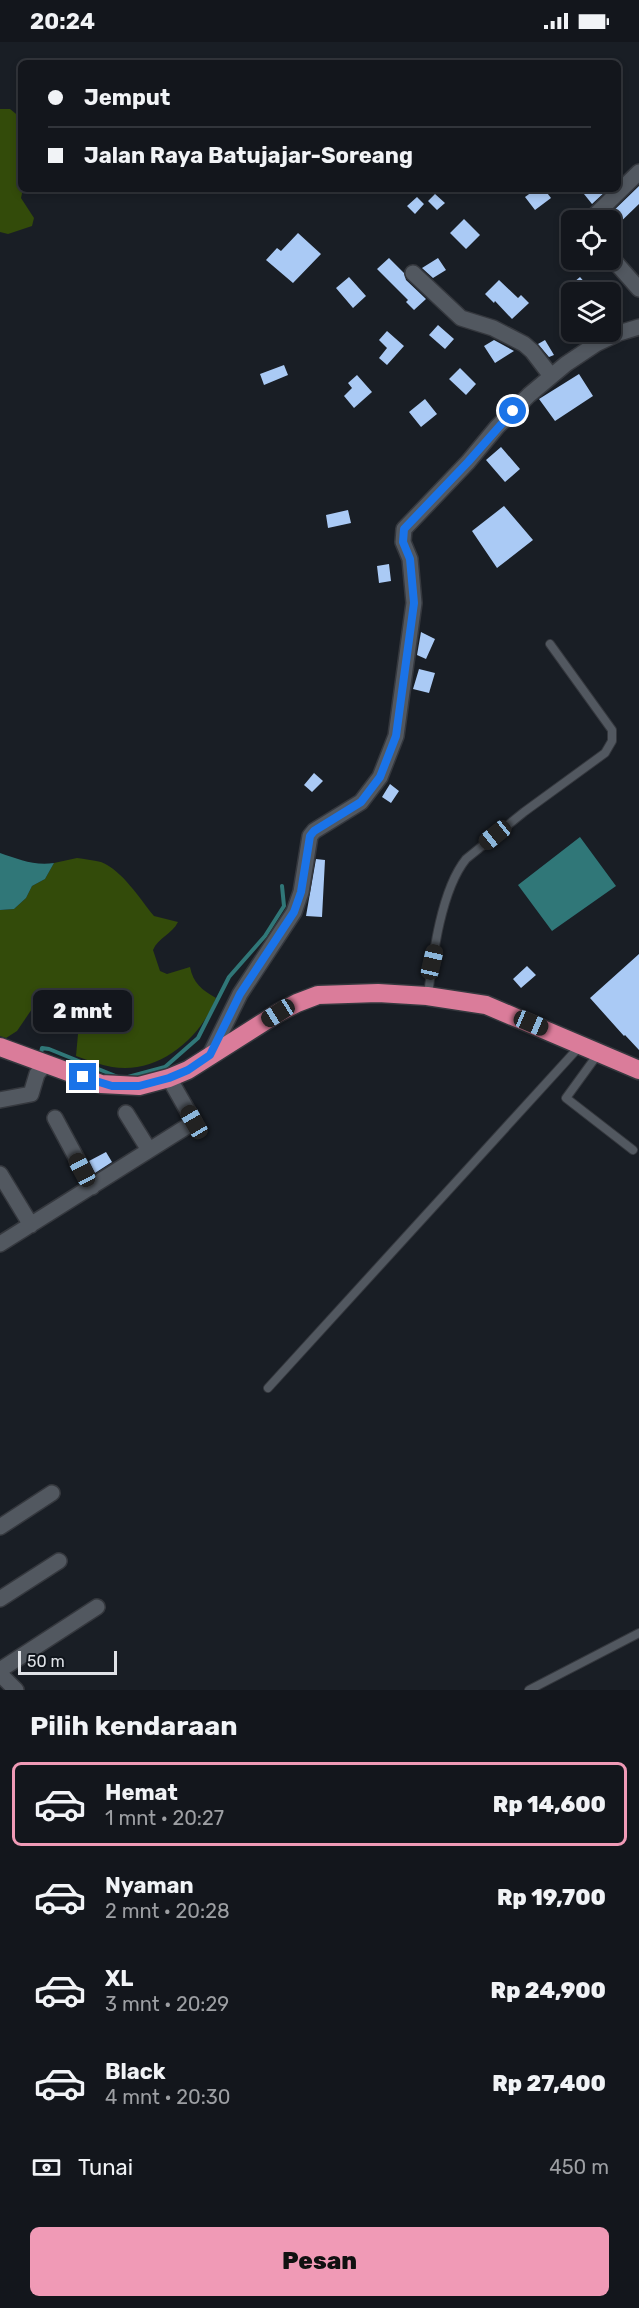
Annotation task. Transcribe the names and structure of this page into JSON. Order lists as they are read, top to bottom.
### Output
{
  "scale_bar": "50 m",
  "page": {
    "status": "20:24",
    "banner": ["Jemput", "Jalan Raya Batujajar-Soreang"],
    "bubble": "2 mnt",
    "scale": "50 m",
    "heading": "Pilih kendaraan",
    "list": [
      {
        "name": "Hemat",
        "note": "1 mnt · 20:27",
        "value": "Rp 14,600"
      },
      {
        "name": "Nyaman",
        "note": "2 mnt · 20:28",
        "value": "Rp 19,700"
      },
      {
        "name": "XL",
        "note": "3 mnt · 20:29",
        "value": "Rp 24,900"
      },
      {
        "name": "Black",
        "note": "4 mnt · 20:30",
        "value": "Rp 27,400"
      }
    ],
    "pay": ["Tunai", "450 m"],
    "buttons": "Pesan"
  }
}
